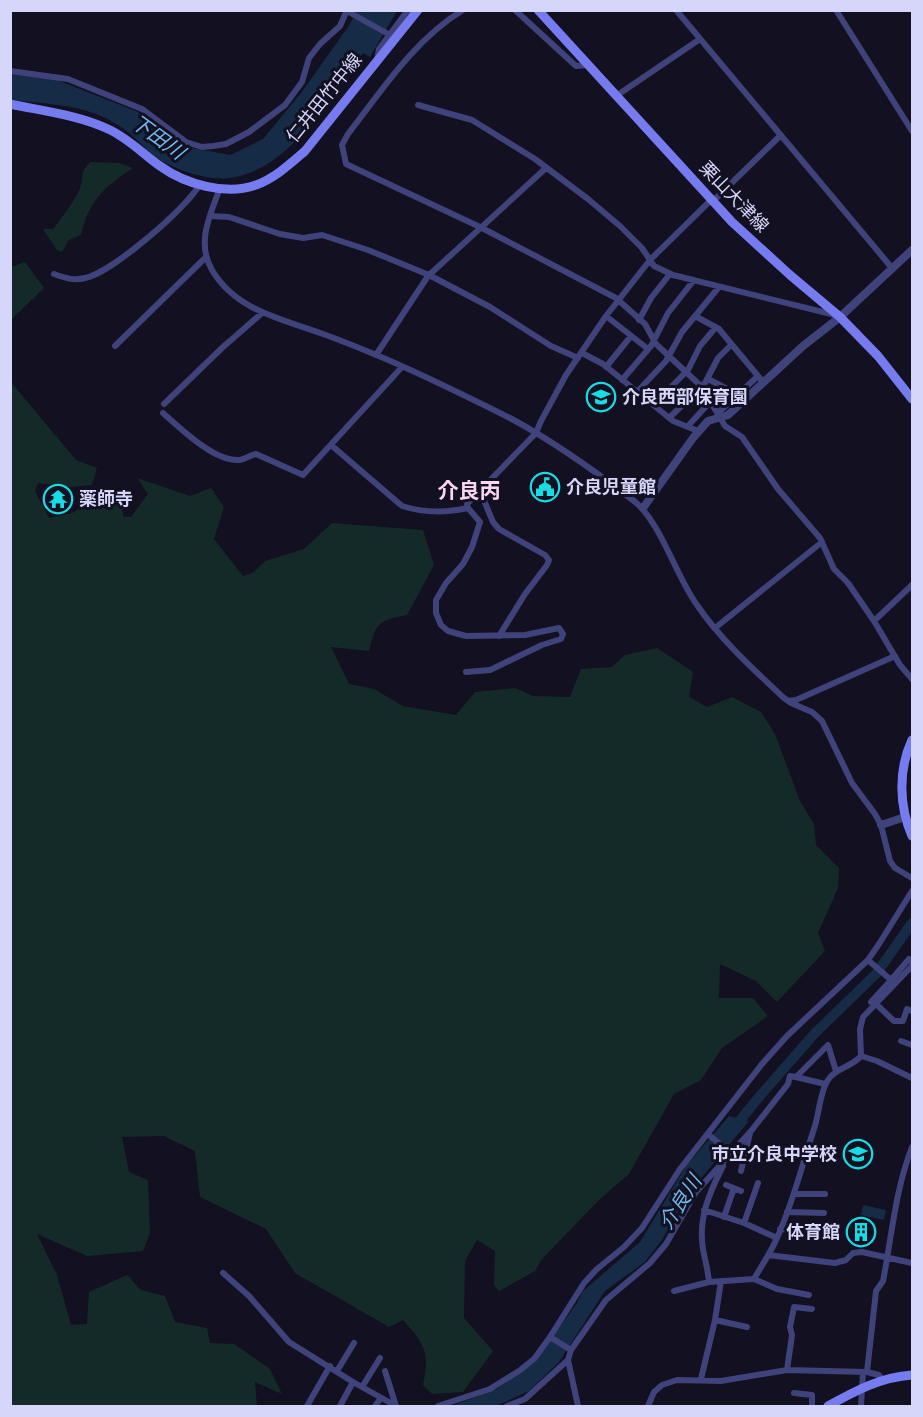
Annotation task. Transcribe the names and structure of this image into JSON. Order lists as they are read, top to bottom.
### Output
{
  "streets": {
    "main road": ["仁井田竹中線", "栗山大津線"]
  },
  "districts": ["介良丙"],
  "water": ["下田川", "介良川"],
  "places": {
    "school or university": ["介良西部保育園", "市立介良中学校"],
    "public building": ["介良児童館"],
    "temple": ["薬師寺"],
    "building": ["体育館"]
  }
}
